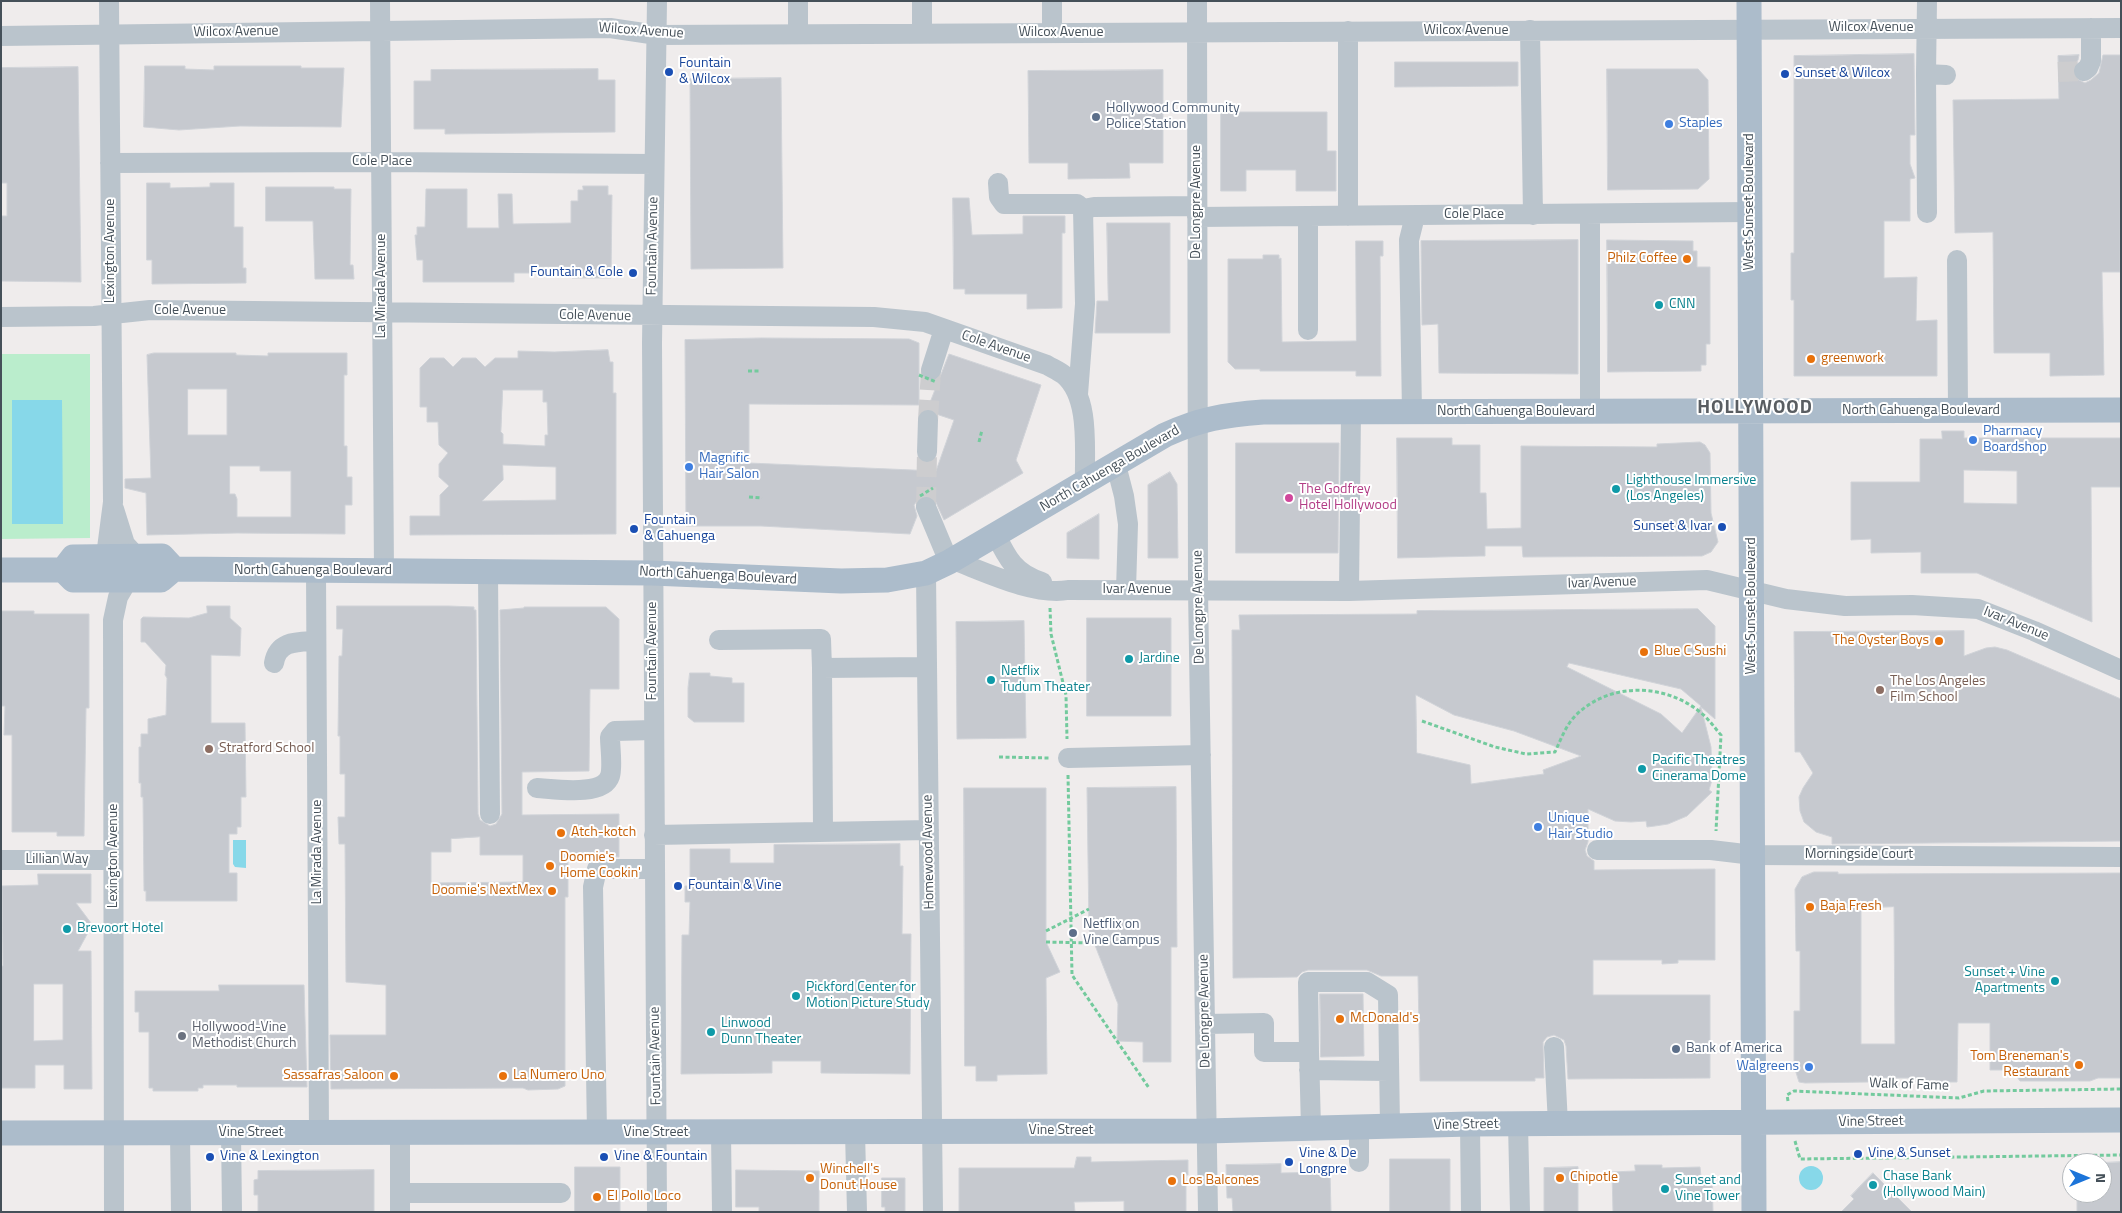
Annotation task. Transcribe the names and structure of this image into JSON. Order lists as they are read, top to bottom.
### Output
{
  "streets": {
    "main road": ["West Sunset Boulevard", "North Cahuenga Boulevard", "Vine Street"],
    "street": [
      "Wilcox Avenue",
      "Cole Place",
      "De Longpre Avenue",
      "Fountain Avenue",
      "Lexington Avenue",
      "La Mirada Avenue",
      "Cole Avenue",
      "Ivar Avenue",
      "Homewood Avenue",
      "Morningside Court",
      "Lillian Way"
    ],
    "path": ["Walk of Fame"]
  },
  "crossings": [
    ["Wilcox Avenue", "De Longpre Avenue"],
    ["Wilcox Avenue", "West Sunset Boulevard"],
    ["Wilcox Avenue", "Fountain Avenue"],
    ["Wilcox Avenue", "Lexington Avenue"],
    ["Wilcox Avenue", "La Mirada Avenue"],
    ["Cole Place", "De Longpre Avenue"],
    ["Cole Place", "West Sunset Boulevard"],
    ["Cole Place", "Fountain Avenue"],
    ["Cole Place", "Lexington Avenue"],
    ["Cole Place", "La Mirada Avenue"],
    ["De Longpre Avenue", "North Cahuenga Boulevard"],
    ["De Longpre Avenue", "Ivar Avenue"],
    ["De Longpre Avenue", "Vine Street"],
    ["West Sunset Boulevard", "North Cahuenga Boulevard"],
    ["West Sunset Boulevard", "Ivar Avenue"],
    ["West Sunset Boulevard", "Morningside Court"],
    ["West Sunset Boulevard", "Vine Street"],
    ["Fountain Avenue", "Cole Avenue"],
    ["Fountain Avenue", "North Cahuenga Boulevard"],
    ["Fountain Avenue", "Vine Street"],
    ["Lexington Avenue", "Cole Avenue"],
    ["Lexington Avenue", "North Cahuenga Boulevard"],
    ["Lexington Avenue", "Lillian Way"],
    ["Lexington Avenue", "Vine Street"],
    ["La Mirada Avenue", "Cole Avenue"],
    ["La Mirada Avenue", "North Cahuenga Boulevard"],
    ["La Mirada Avenue", "Vine Street"],
    ["Cole Avenue", "North Cahuenga Boulevard"],
    ["North Cahuenga Boulevard", "Ivar Avenue"],
    ["North Cahuenga Boulevard", "Homewood Avenue"],
    ["Homewood Avenue", "Vine Street"]
  ],
  "districts": ["HOLLYWOOD"],
  "places": [
    "Fountain & Wilcox",
    "Sunset & Wilcox",
    "Hollywood Community Police Station",
    "Staples",
    "Philz Coffee",
    "Fountain & Cole",
    "CNN",
    "greenwork",
    "Pharmacy Boardshop",
    "Magnific Hair Salon",
    "Lighthouse Immersive (Los Angeles)",
    "The Godfrey Hotel Hollywood",
    "Sunset & Ivar",
    "Fountain & Cahuenga",
    "The Oyster Boys",
    "Blue C Sushi",
    "Jardine",
    "Netflix Tudum Theater",
    "The Los Angeles Film School",
    "Stratford School",
    "Pacific Theatres Cinerama Dome",
    "Unique Hair Studio",
    "Atch-kotch",
    "Doomie's Home Cookin'",
    "Fountain & Vine",
    "Doomie's NextMex",
    "Baja Fresh",
    "Brevoort Hotel",
    "Netflix on Vine Campus",
    "Sunset + Vine Apartments",
    "Pickford Center for Motion Picture Study",
    "McDonald's",
    "Linwood Dunn Theater",
    "Hollywood-Vine Methodist Church",
    "Bank of America",
    "Tom Breneman's Restaurant",
    "Walgreens",
    "Sassafras Saloon",
    "La Numero Uno",
    "Vine & Sunset",
    "Vine & Lexington",
    "Vine & Fountain",
    "Vine & De Longpre",
    "Winchell's Donut House",
    "Chipotle",
    "Los Balcones",
    "Chase Bank (Hollywood Main)",
    "Sunset and Vine Tower",
    "El Pollo Loco"
  ],
  "north": "right"
}
